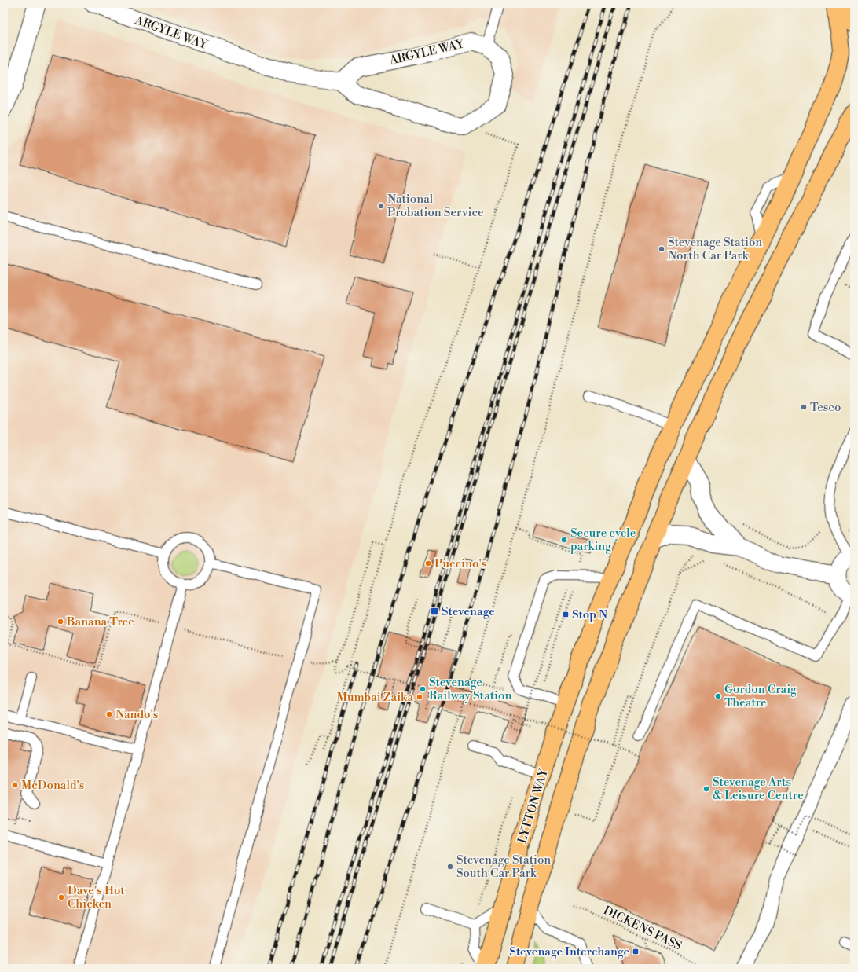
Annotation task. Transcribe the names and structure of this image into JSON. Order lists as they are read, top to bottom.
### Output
{
  "streets": {
    "main road": ["LYTTON WAY"],
    "street": ["ARGYLE WAY"],
    "path": ["DICKENS PASS"]
  },
  "places": {
    "other": [
      "National Probation Service",
      "Stevenage Station North Car Park",
      "Tesco",
      "Secure cycle parking",
      "Puccino's",
      "Banana Tree",
      "Stevenage Railway Station",
      "Gordon Craig Theatre",
      "Mumbai Zaika",
      "Nando's",
      "McDonald's",
      "Stevenage Arts & Leisure Centre",
      "Stevenage Station South Car Park",
      "Dave's Hot Chicken"
    ],
    "transit": ["Stevenage", "Stop N", "Stevenage Interchange"]
  }
}
